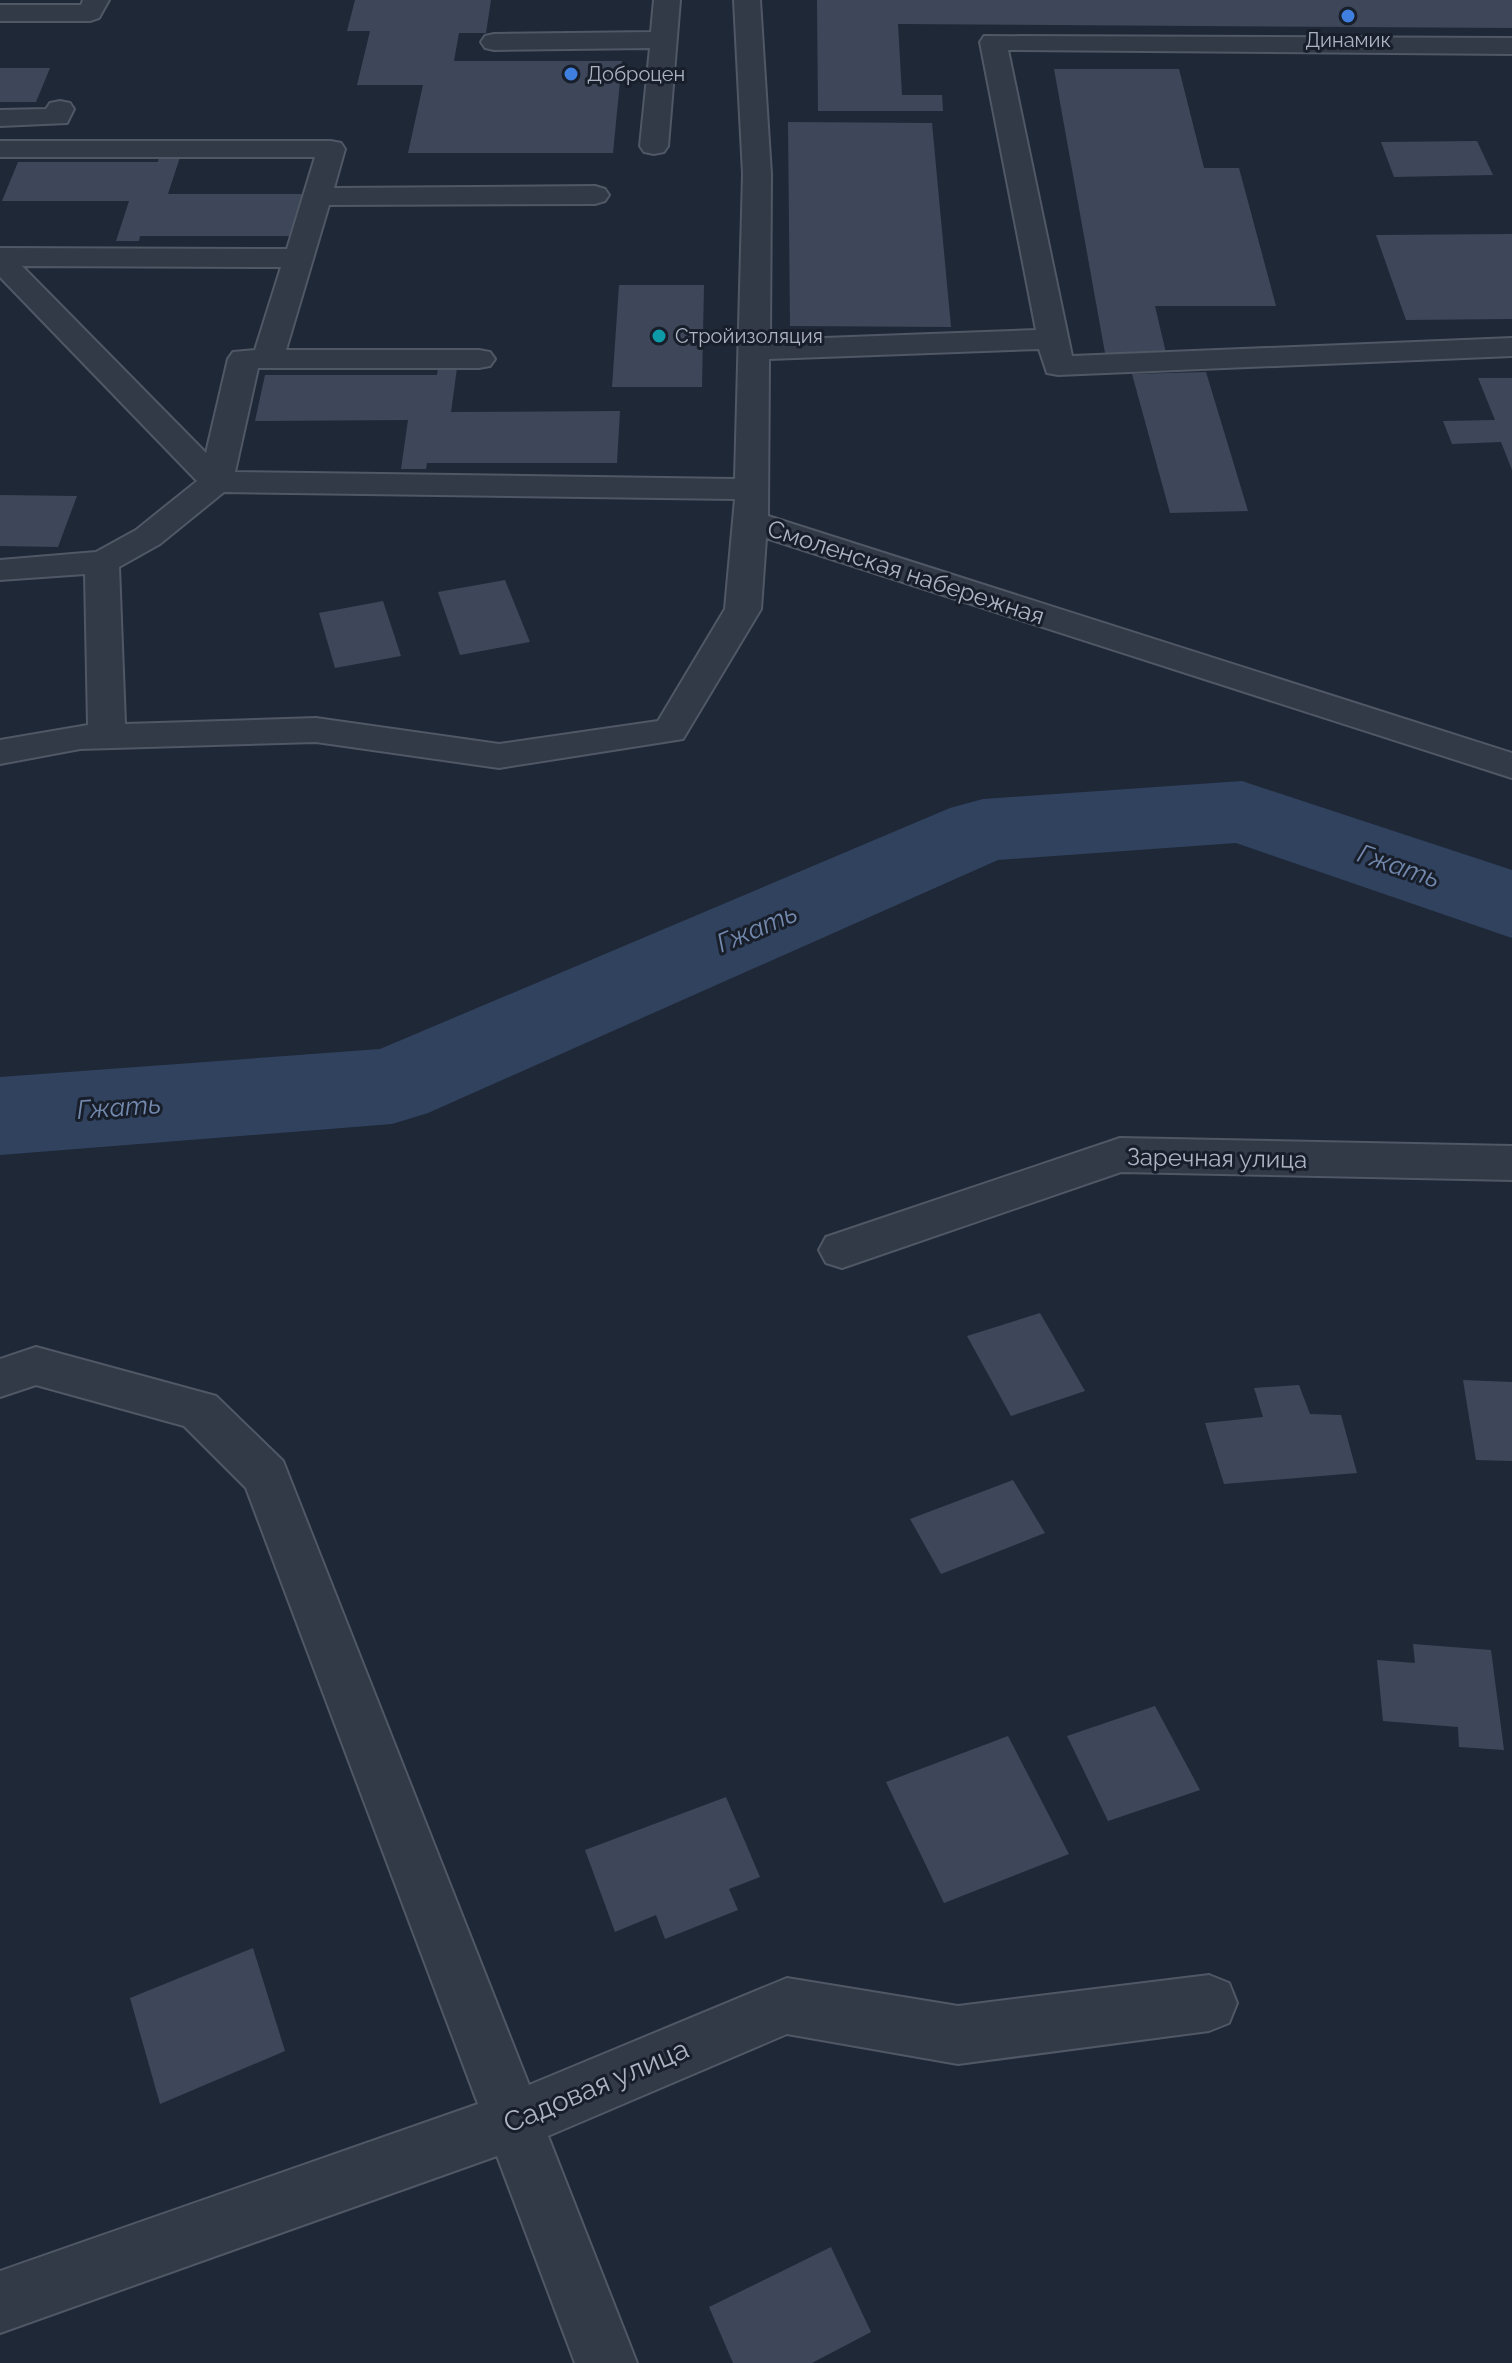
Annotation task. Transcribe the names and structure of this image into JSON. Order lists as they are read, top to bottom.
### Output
{
  "streets": {
    "street": ["Смоленская набережная", "Заречная улица", "Садовая улица"]
  },
  "water": ["Гжать"],
  "places": ["Динамик", "Доброцен", "Стройизоляция"]
}
